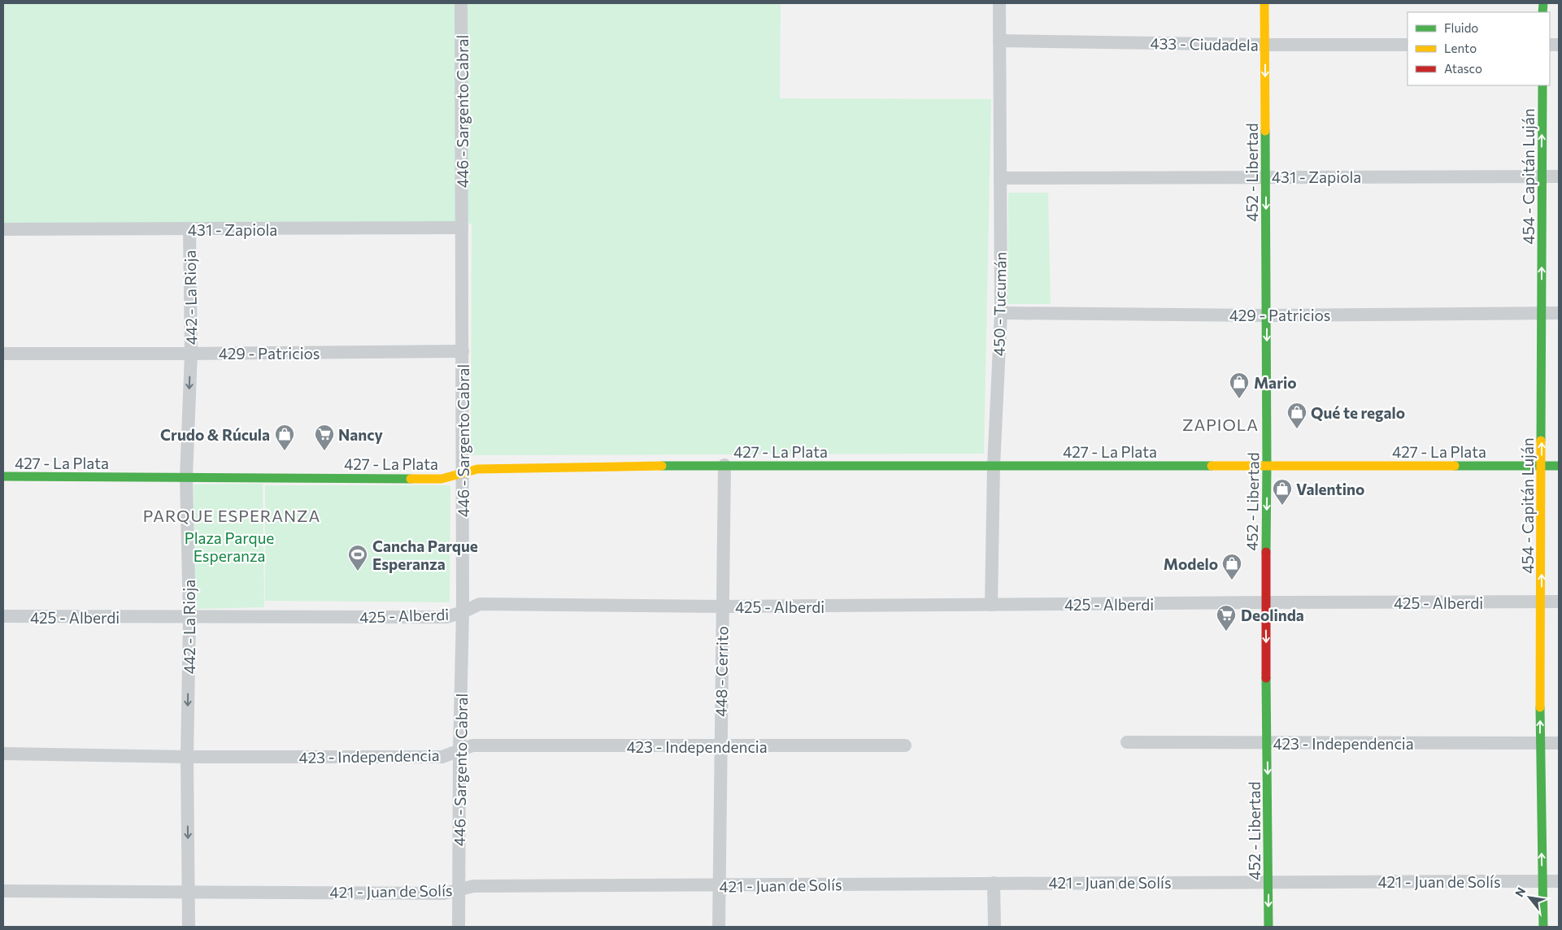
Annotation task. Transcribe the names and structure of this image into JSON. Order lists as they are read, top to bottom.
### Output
{
  "streets": {
    "street": [
      "433 - Ciudadela",
      "446 - Sargento Cabral",
      "452 - Libertad",
      "431 - Zapiola",
      "454 - Capitán Luján",
      "442 - La Rioja",
      "450 - Tucumán",
      "429 - Patricios",
      "427 - La Plata",
      "425 - Alberdi",
      "448 - Cerrito",
      "423 - Independencia",
      "421 - Juan de Solís"
    ]
  },
  "crossings": [
    ["433 - Ciudadela", "452 - Libertad"],
    ["433 - Ciudadela", "450 - Tucumán"],
    ["446 - Sargento Cabral", "431 - Zapiola"],
    ["446 - Sargento Cabral", "429 - Patricios"],
    ["446 - Sargento Cabral", "427 - La Plata"],
    ["446 - Sargento Cabral", "425 - Alberdi"],
    ["446 - Sargento Cabral", "423 - Independencia"],
    ["446 - Sargento Cabral", "421 - Juan de Solís"],
    ["452 - Libertad", "431 - Zapiola"],
    ["452 - Libertad", "429 - Patricios"],
    ["452 - Libertad", "427 - La Plata"],
    ["452 - Libertad", "425 - Alberdi"],
    ["452 - Libertad", "423 - Independencia"],
    ["452 - Libertad", "421 - Juan de Solís"],
    ["431 - Zapiola", "454 - Capitán Luján"],
    ["431 - Zapiola", "442 - La Rioja"],
    ["431 - Zapiola", "450 - Tucumán"],
    ["454 - Capitán Luján", "429 - Patricios"],
    ["454 - Capitán Luján", "427 - La Plata"],
    ["454 - Capitán Luján", "425 - Alberdi"],
    ["454 - Capitán Luján", "423 - Independencia"],
    ["454 - Capitán Luján", "421 - Juan de Solís"],
    ["442 - La Rioja", "429 - Patricios"],
    ["442 - La Rioja", "427 - La Plata"],
    ["442 - La Rioja", "425 - Alberdi"],
    ["442 - La Rioja", "423 - Independencia"],
    ["442 - La Rioja", "421 - Juan de Solís"],
    ["450 - Tucumán", "429 - Patricios"],
    ["450 - Tucumán", "427 - La Plata"],
    ["450 - Tucumán", "425 - Alberdi"],
    ["427 - La Plata", "448 - Cerrito"],
    ["425 - Alberdi", "448 - Cerrito"],
    ["448 - Cerrito", "423 - Independencia"],
    ["448 - Cerrito", "421 - Juan de Solís"]
  ],
  "one_way": ["452 - Libertad", "454 - Capitán Luján", "442 - La Rioja"],
  "districts": ["ZAPIOLA", "PARQUE ESPERANZA"],
  "parks": ["Plaza Parque Esperanza"],
  "places": {
    "shop": [
      "Mario",
      "Qué te regalo",
      "Crudo & Rúcula",
      "Valentino",
      "Modelo"
    ],
    "supermarket": ["Nancy", "Deolinda"],
    "sports": ["Cancha Parque Esperanza"]
  },
  "legend": ["Fluido", "Lento", "Atasco"],
  "north": "top left"
}
